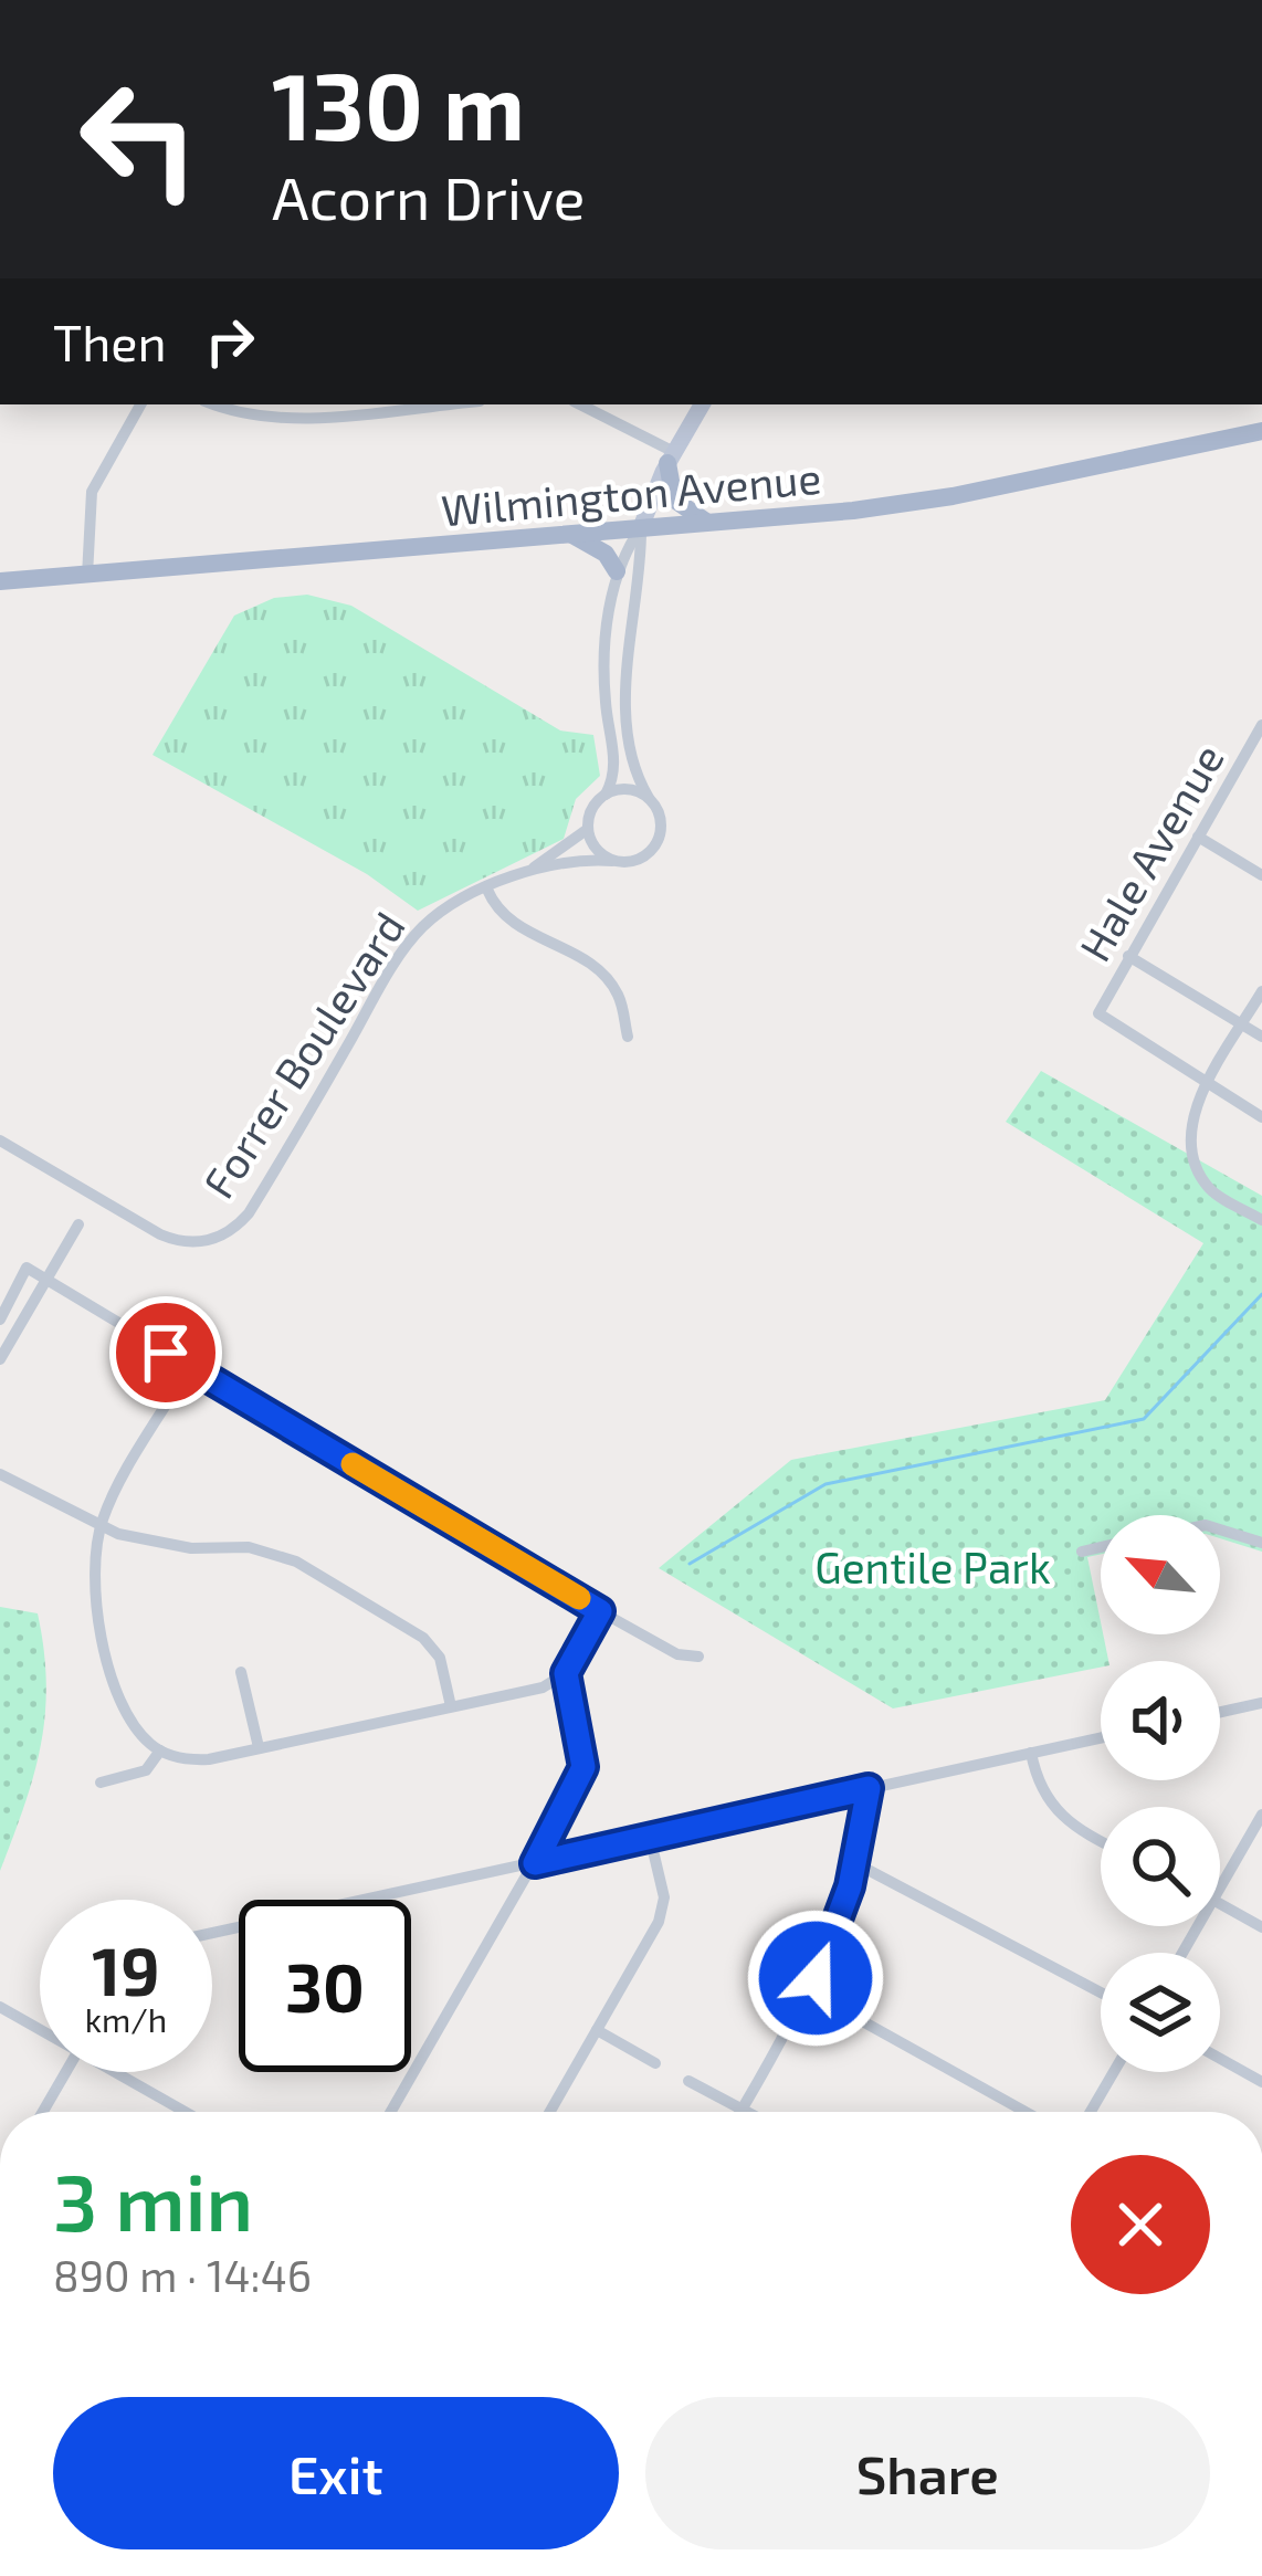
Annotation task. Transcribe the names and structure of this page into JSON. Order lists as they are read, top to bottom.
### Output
{
  "streets": {
    "main road": ["Wilmington Avenue"],
    "street": ["Hale Avenue", "Forrer Boulevard"]
  },
  "crossings": [
    ["Wilmington Avenue", "Forrer Boulevard"]
  ],
  "parks": ["Gentile Park"],
  "north": "top left",
  "page": {
    "turn": ["130 m", "Acorn Drive"],
    "then": "Then",
    "speed": "19 km/h",
    "limit": "30",
    "heading": ["3 min", "890 m · 14:46"],
    "buttons": ["Exit", "Share"]
  }
}
